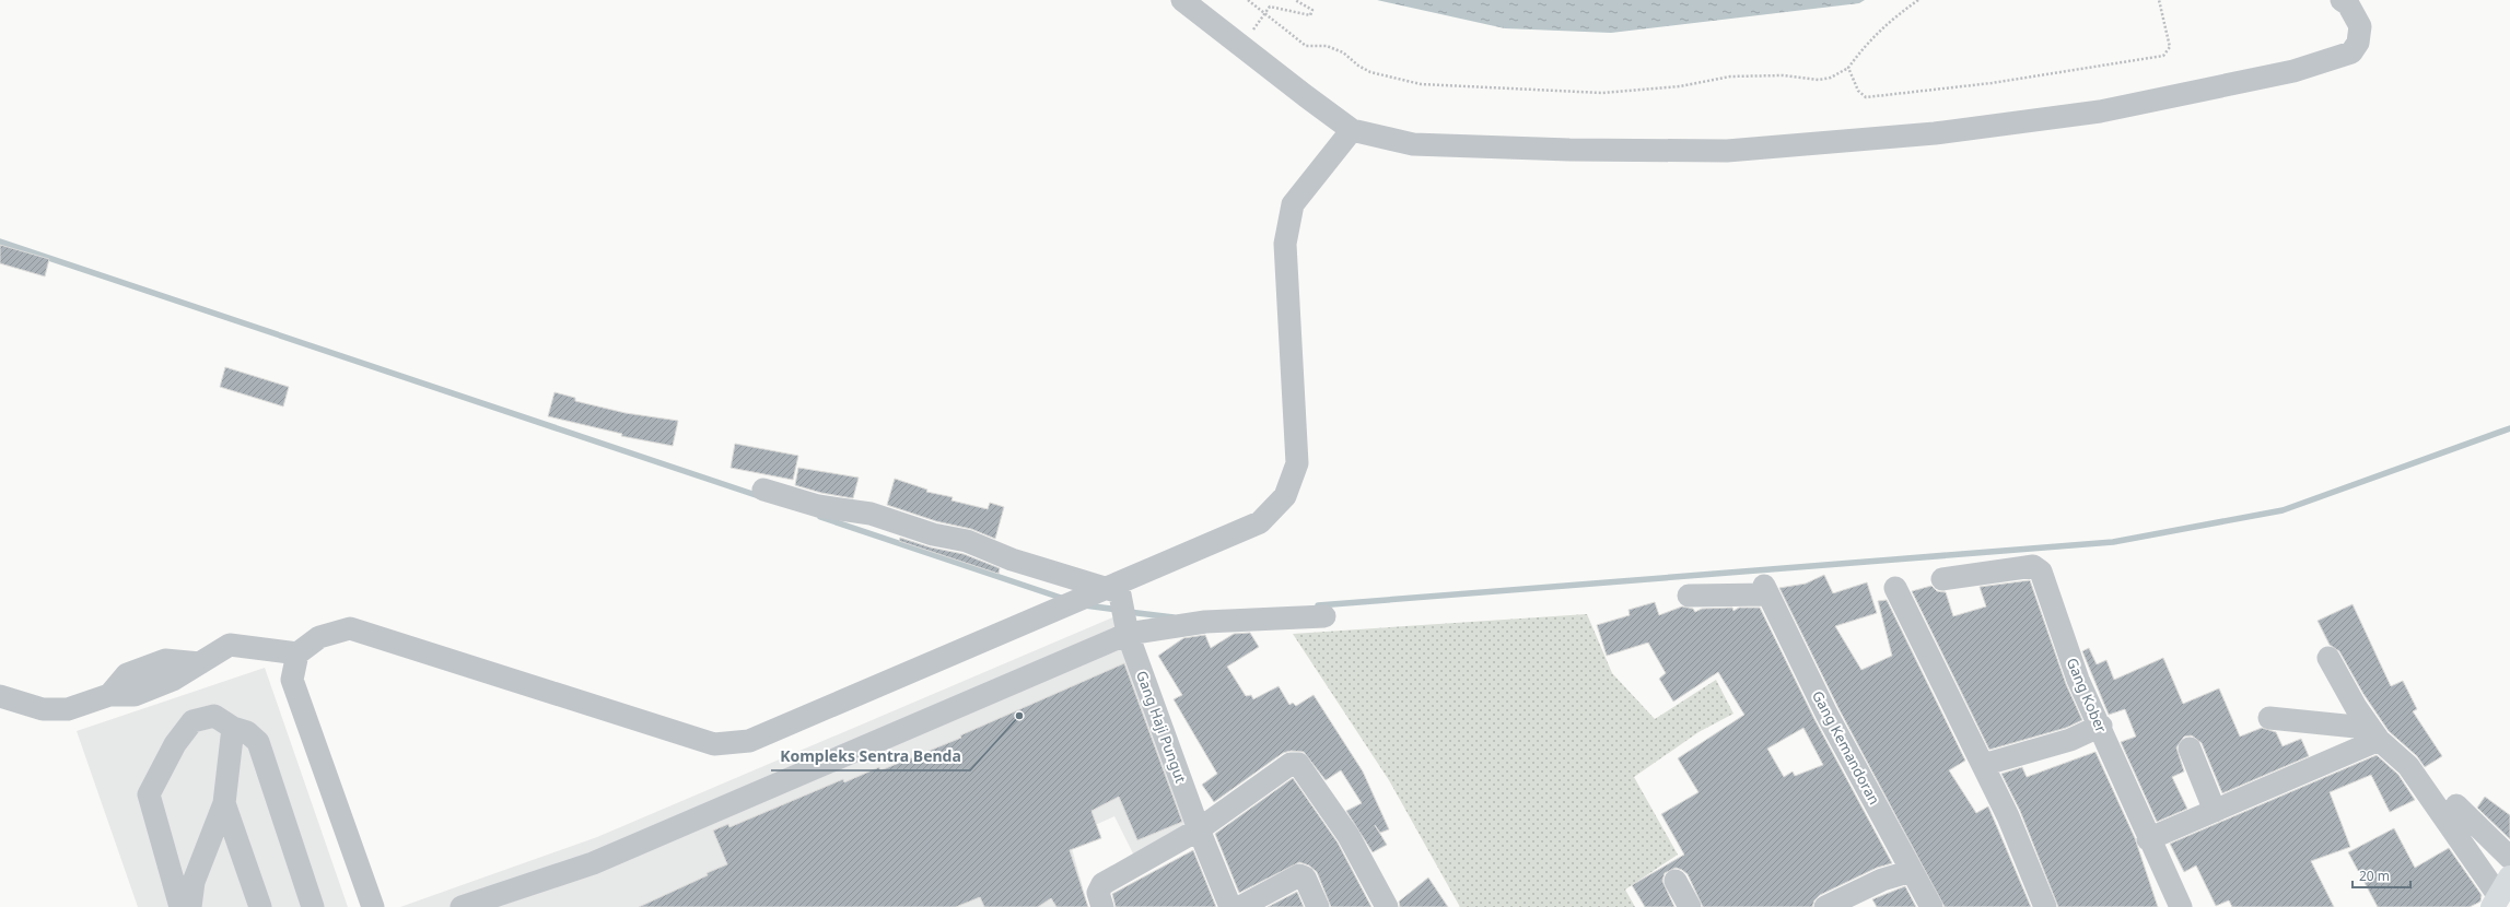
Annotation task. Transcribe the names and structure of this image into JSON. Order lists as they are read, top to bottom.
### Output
{
  "streets": {
    "street": ["Gang Kober", "Gang Haji Pungut", "Gang Kemandoran"]
  },
  "places": ["Kompleks Sentra Benda"],
  "scale_bar": "20 m"
}
